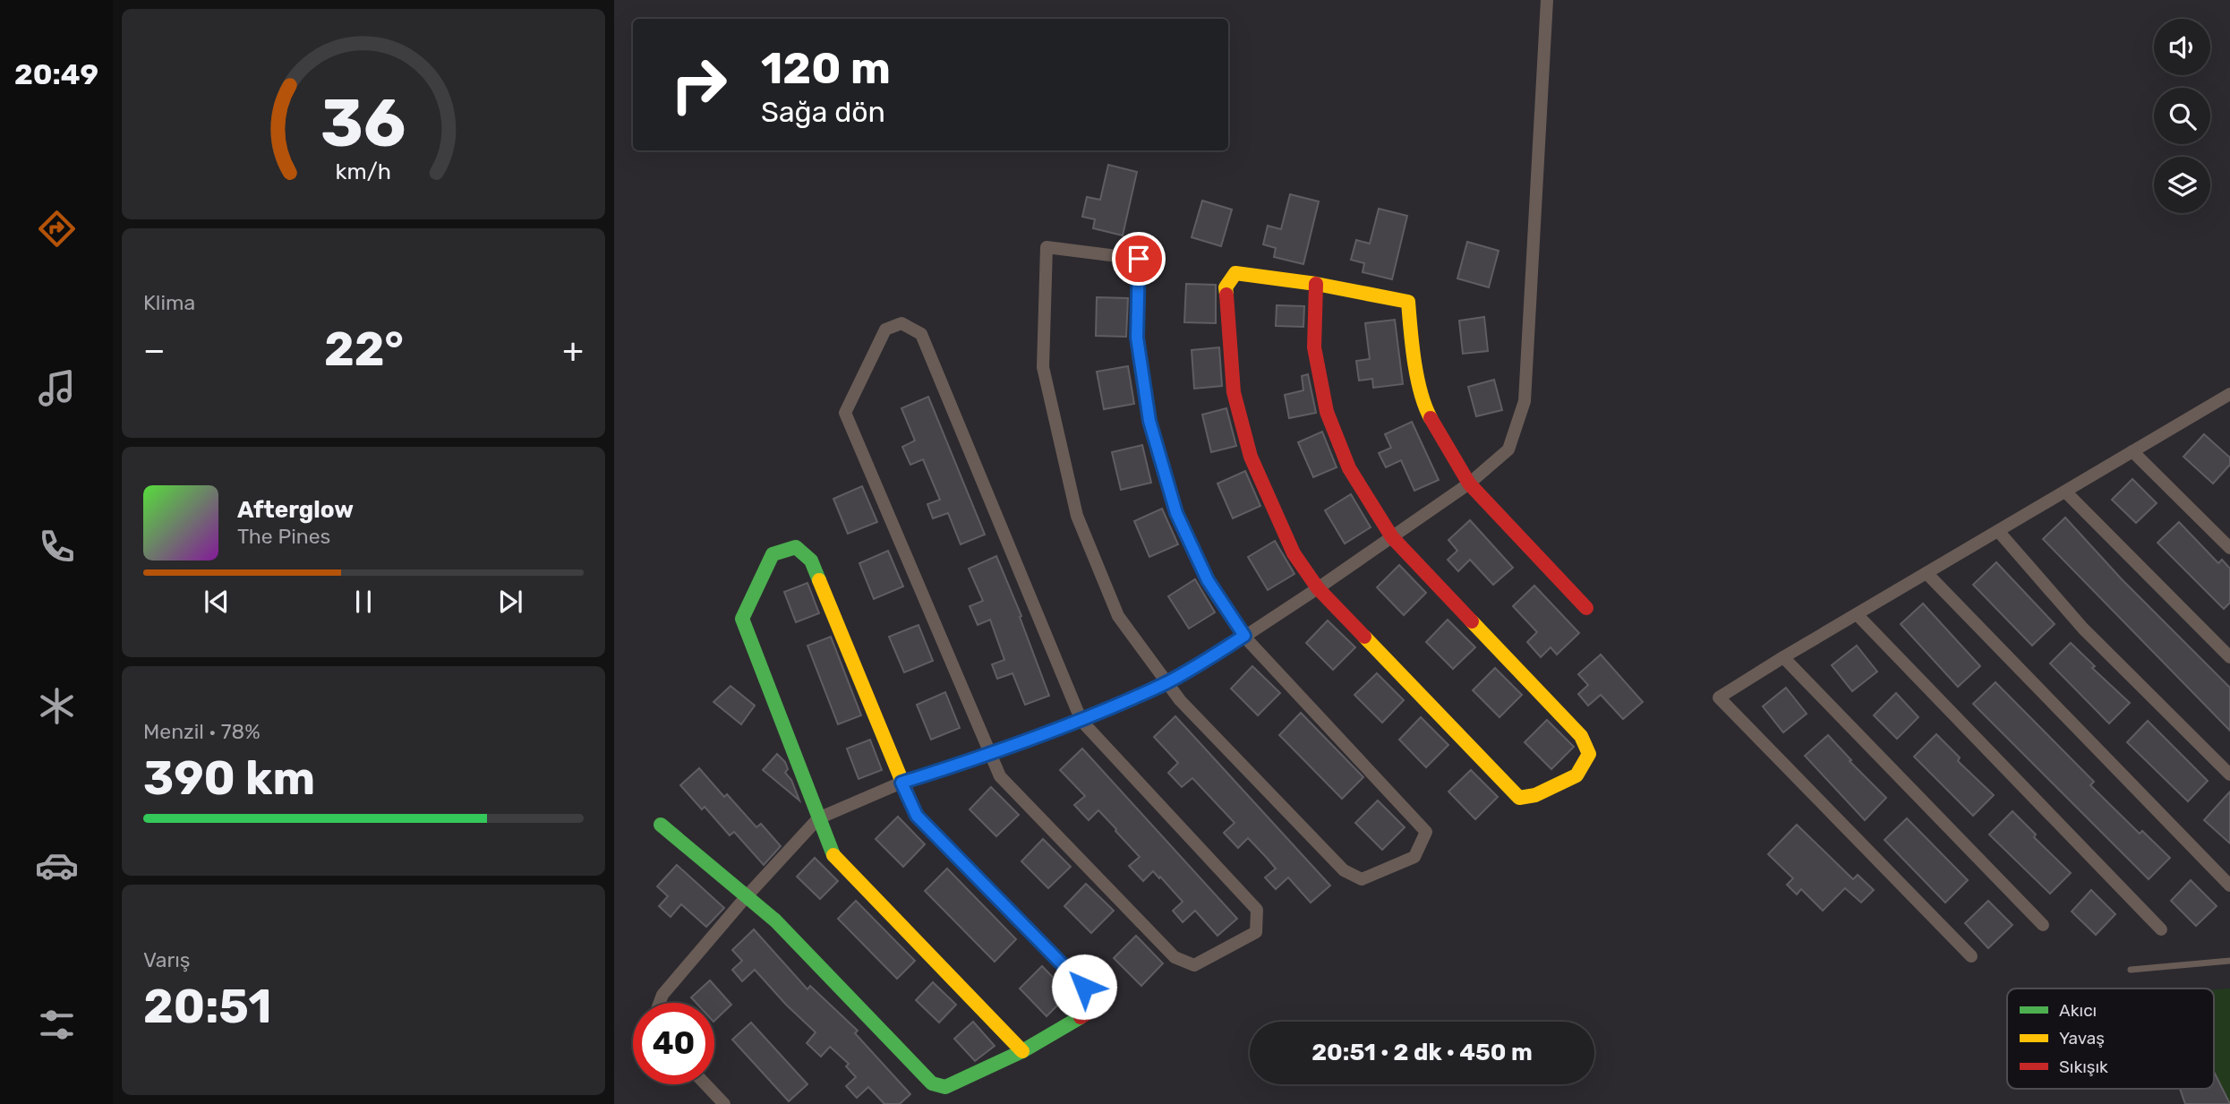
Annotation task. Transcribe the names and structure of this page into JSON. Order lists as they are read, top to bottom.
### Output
{
  "legend": ["Akıcı", "Yavaş", "Sıkışık"],
  "page": {
    "tabs": "20:49",
    "turn": ["120 m", "Sağa dön"],
    "tile": [
      "Klima",
      ["Menzil · 78%", "390 km"],
      ["Varış", "20:51"]
    ],
    "heat": ["−", "22°", "+"],
    "song": ["Afterglow", "The Pines"],
    "limit": "40",
    "trip": "20:51 · 2 dk · 450 m",
    "gauge": ["36", "km/h"]
  }
}
